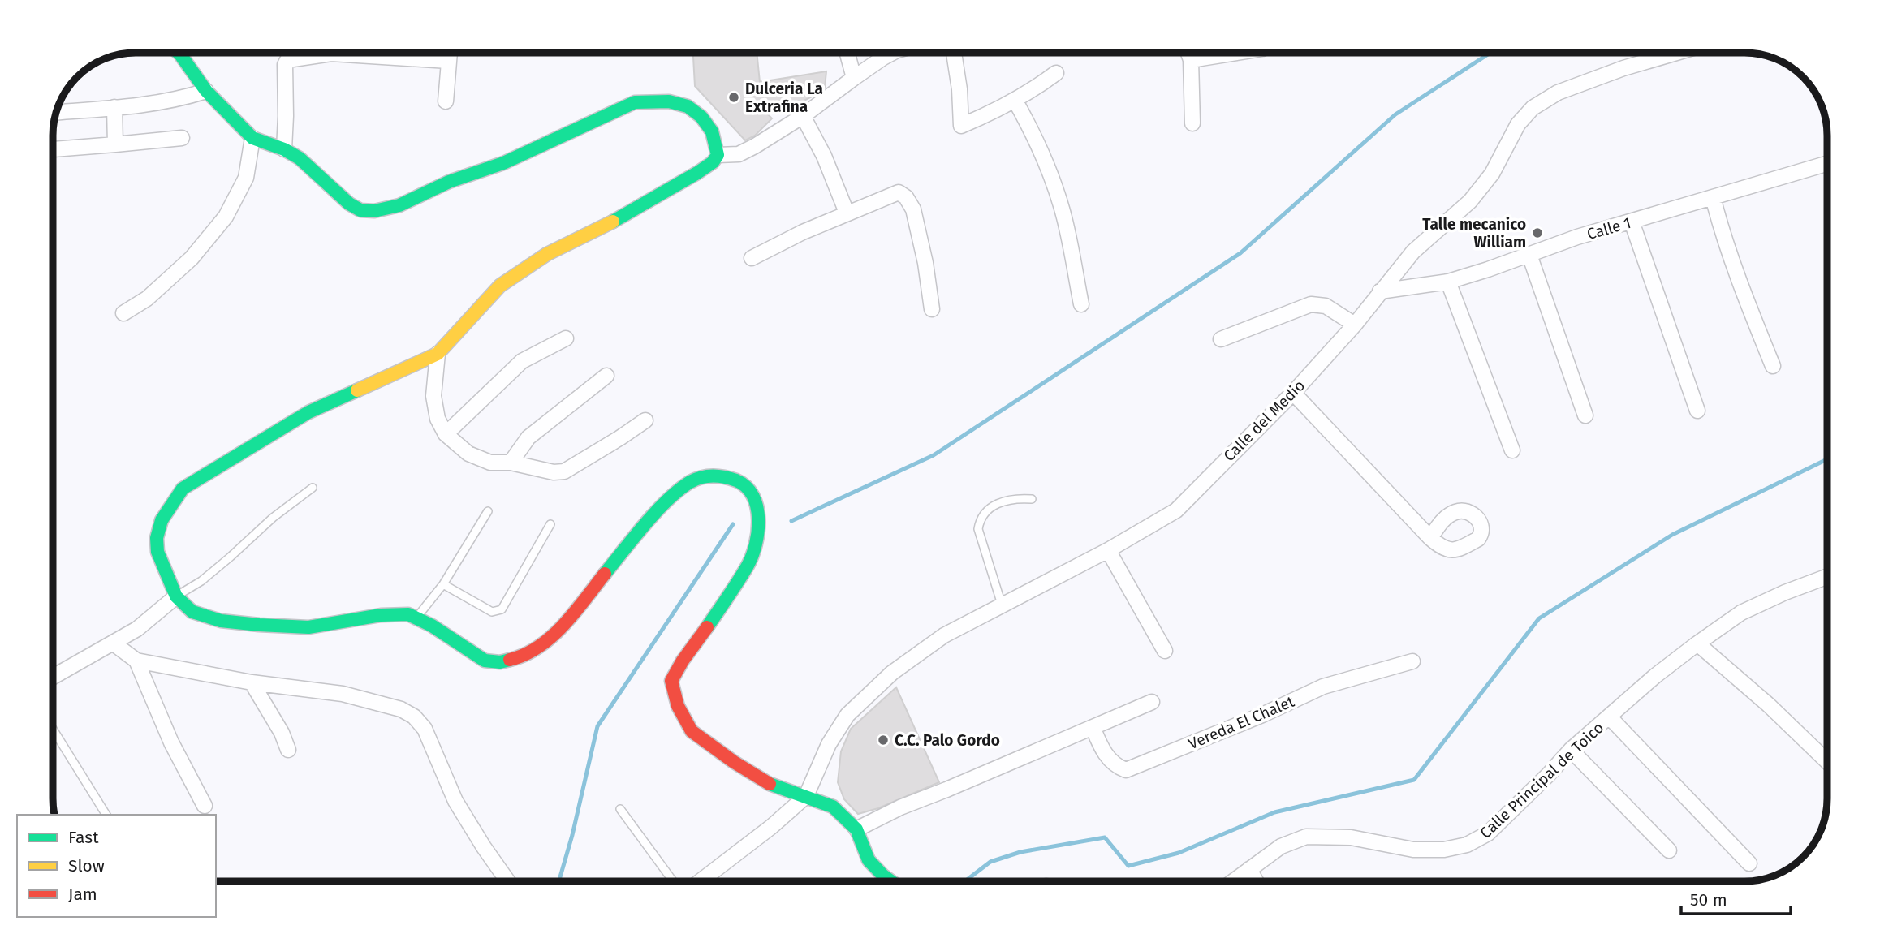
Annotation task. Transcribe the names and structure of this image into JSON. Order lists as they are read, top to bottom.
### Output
{
  "streets": {
    "street": [
      "Calle 1",
      "Calle del Medio",
      "Vereda El Chalet",
      "Calle Principal de Toico"
    ]
  },
  "crossings": [
    ["Calle 1", "Calle del Medio"]
  ],
  "places": ["Dulceria La Extrafina", "Talle mecanico William", "C.C. Palo Gordo"],
  "legend": ["Fast", "Slow", "Jam"],
  "scale_bar": "50 m"
}
